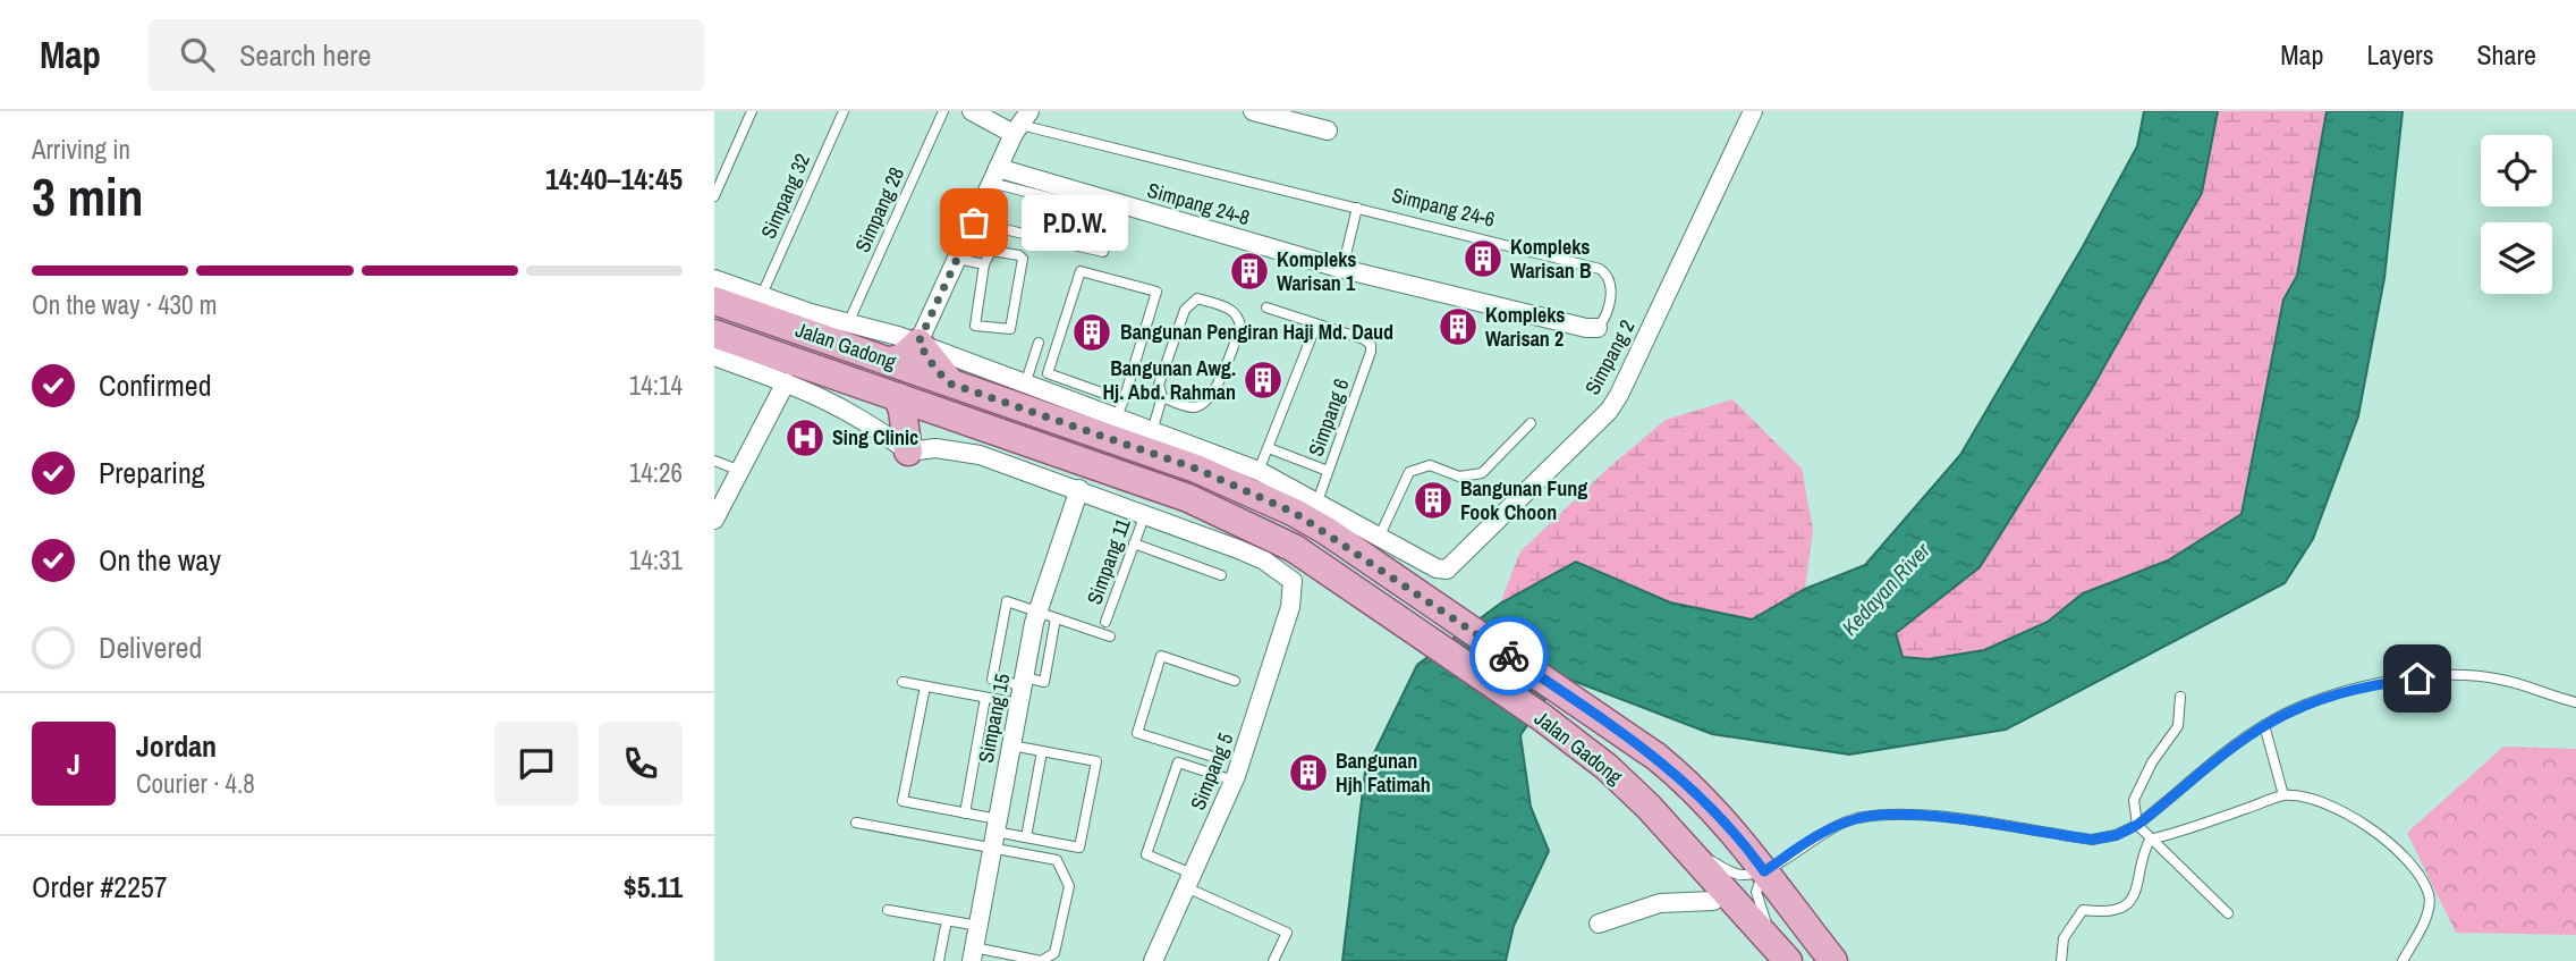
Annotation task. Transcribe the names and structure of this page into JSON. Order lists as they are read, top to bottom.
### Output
{
  "streets": {
    "main road": ["Jalan Gadong"],
    "street": [
      "Simpang 24-8",
      "Simpang 24-6",
      "Simpang 2",
      "Simpang 15",
      "Simpang 5"
    ],
    "lane": [
      "Simpang 32",
      "Simpang 28",
      "Simpang 6",
      "Simpang 11"
    ]
  },
  "crossings": [
    ["Simpang 24-8", "Simpang 24-6"],
    ["Jalan Gadong", "Simpang 2"],
    ["Simpang 11", "Simpang 5"]
  ],
  "water": ["Kedayan River"],
  "places": {
    "other": ["P.D.W."],
    "building": [
      "Kompleks Warisan B",
      "Kompleks Warisan 1",
      "Kompleks Warisan 2",
      "Bangunan Pengiran Haji Md. Daud",
      "Bangunan Awg. Hj. Abd. Rahman",
      "Bangunan Fung Fook Choon",
      "Bangunan Hjh Fatimah"
    ],
    "hospital": ["Sing Clinic"]
  },
  "page": {
    "header": "Map",
    "search": "Search here",
    "nav": ["Map", "Layers", "Share"],
    "heading": ["3 min", "Arriving in", "14:40–14:45"],
    "panel": [
      "Jordan",
      "Courier · 4.8",
      "Order #2257",
      "$5.11"
    ],
    "bubble": "P.D.W.",
    "bar": "On the way · 430 m",
    "list": [
      ["Confirmed", "14:14"],
      ["Preparing", "14:26"],
      ["On the way", "14:31"],
      "Delivered"
    ],
    "round": "J"
  }
}
